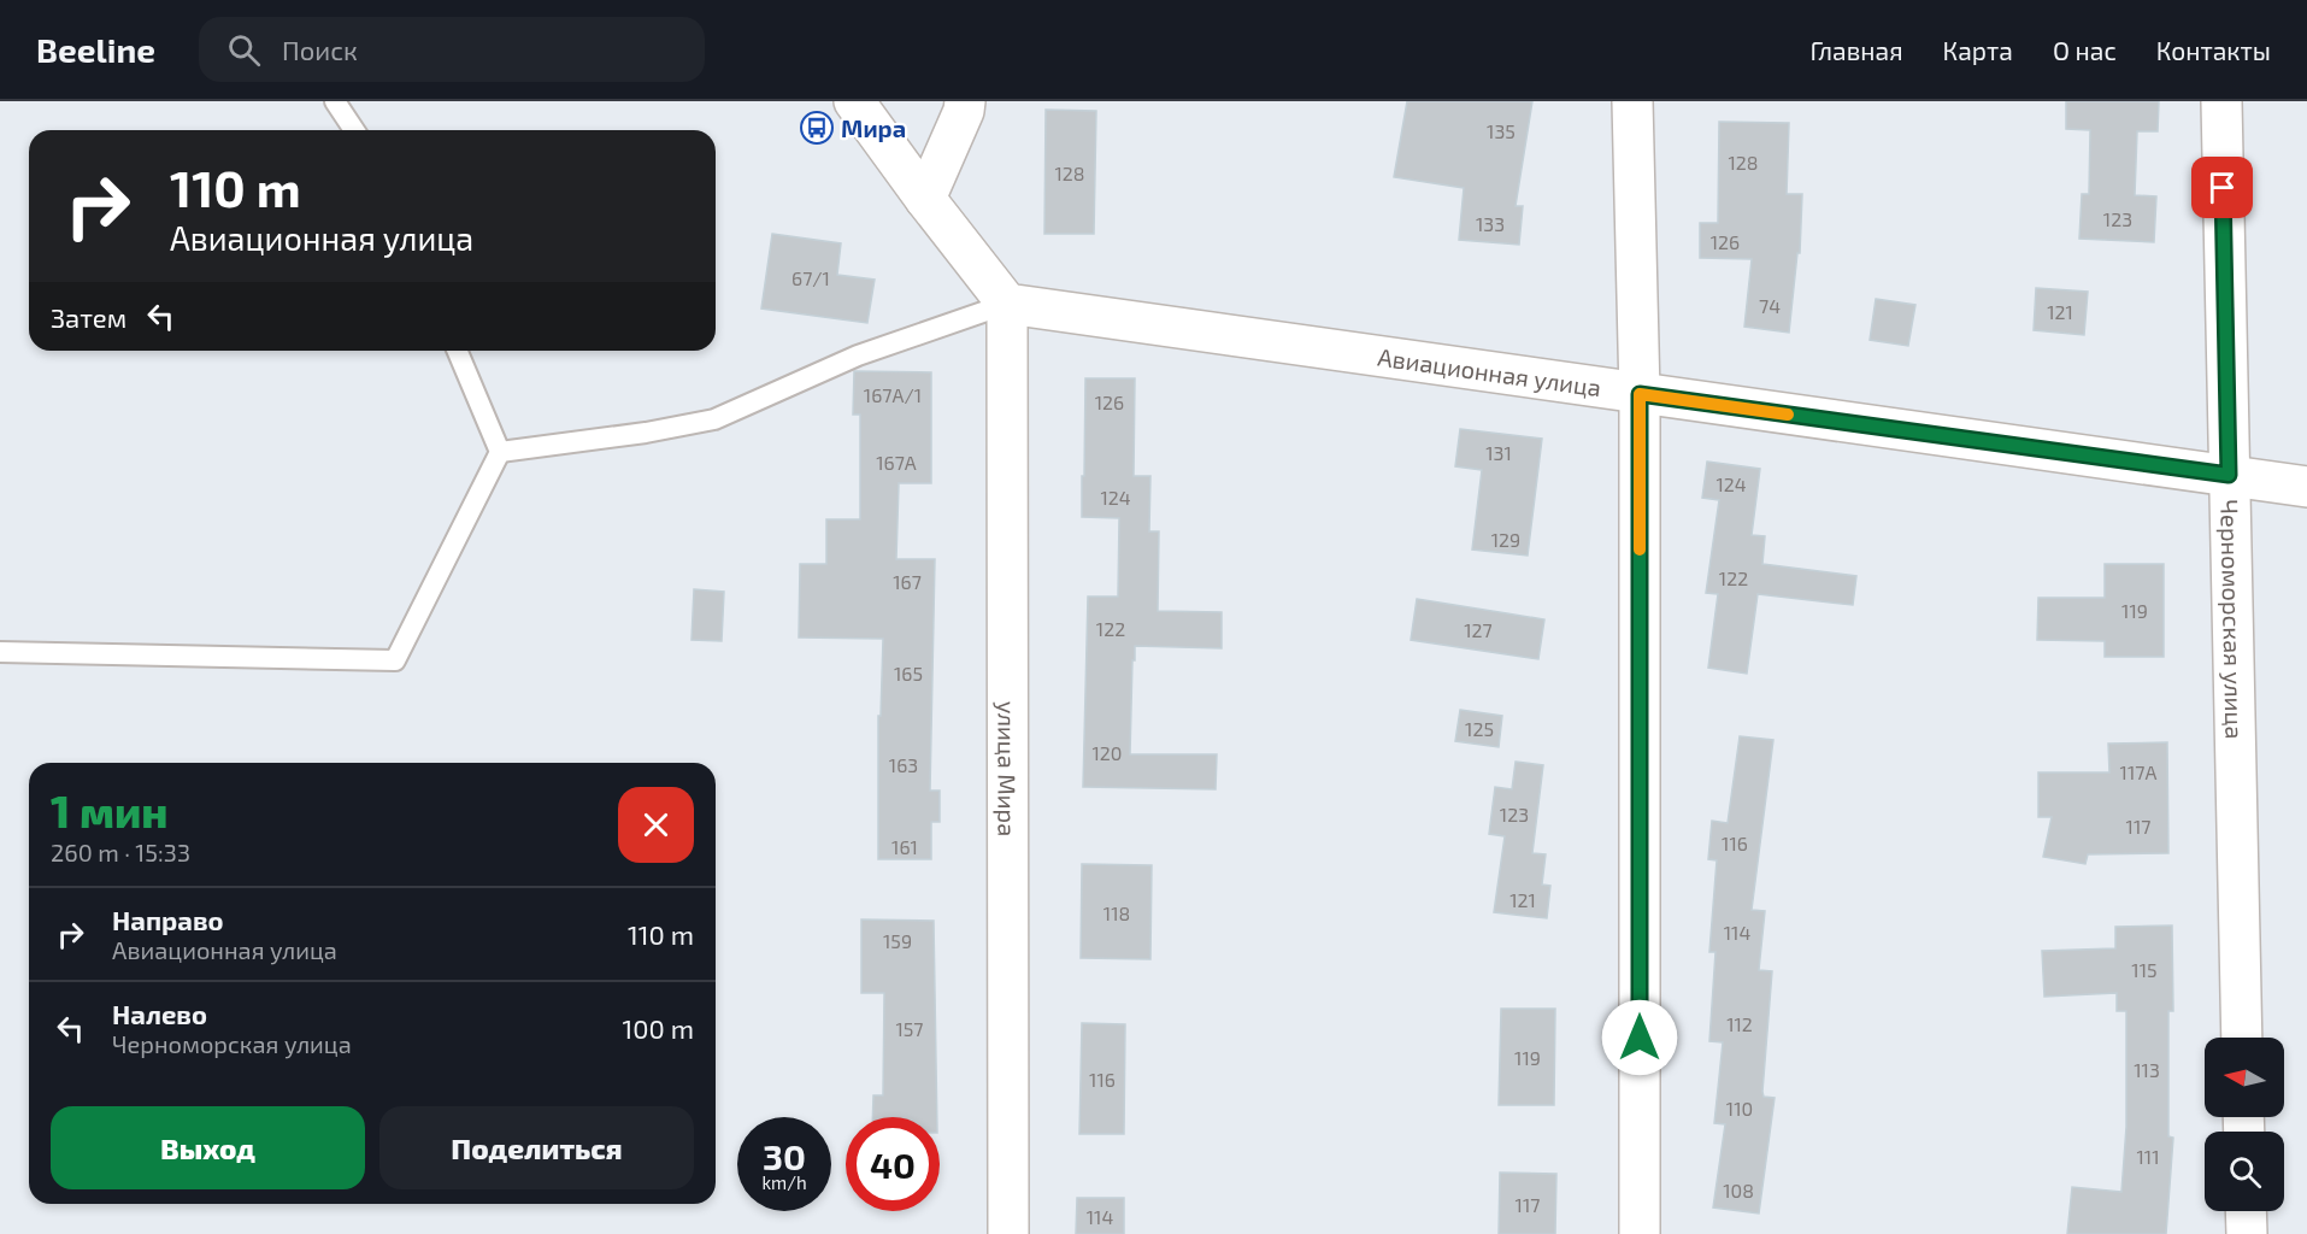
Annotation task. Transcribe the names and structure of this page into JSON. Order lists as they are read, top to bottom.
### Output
{
  "streets": {
    "main road": ["Авиационная улица", "Черноморская улица", "улица Мира"]
  },
  "crossings": [
    ["Авиационная улица", "Черноморская улица"],
    ["Авиационная улица", "улица Мира"]
  ],
  "places": {
    "bus stop": ["Мира"]
  },
  "house_numbers": [
    "135",
    "128",
    "128",
    "123",
    "133",
    "126",
    "67/1",
    "74",
    "121",
    "167А/1",
    "126",
    "131",
    "167А",
    "124",
    "124",
    "129",
    "122",
    "167",
    "119",
    "122",
    "127",
    "165",
    "125",
    "120",
    "163",
    "117А",
    "123",
    "117",
    "116",
    "161",
    "121",
    "118",
    "114",
    "159",
    "115",
    "112",
    "157",
    "119",
    "113",
    "116",
    "110",
    "111",
    "108",
    "117",
    "114"
  ],
  "north": "left",
  "page": {
    "header": "Beeline",
    "search": "Поиск",
    "nav": [
      "Главная",
      "Карта",
      "О нас",
      "Контакты"
    ],
    "turn": ["110 m", "Авиационная улица"],
    "then": "Затем",
    "heading": ["1 мин", "260 m · 15:33"],
    "list": [
      {
        "name": "Направо",
        "note": "Авиационная улица",
        "value": "110 m"
      },
      {
        "name": "Налево",
        "note": "Черноморская улица",
        "value": "100 m"
      }
    ],
    "buttons": ["Выход", "Поделиться"],
    "speed": "30 km/h",
    "limit": "40"
  }
}
